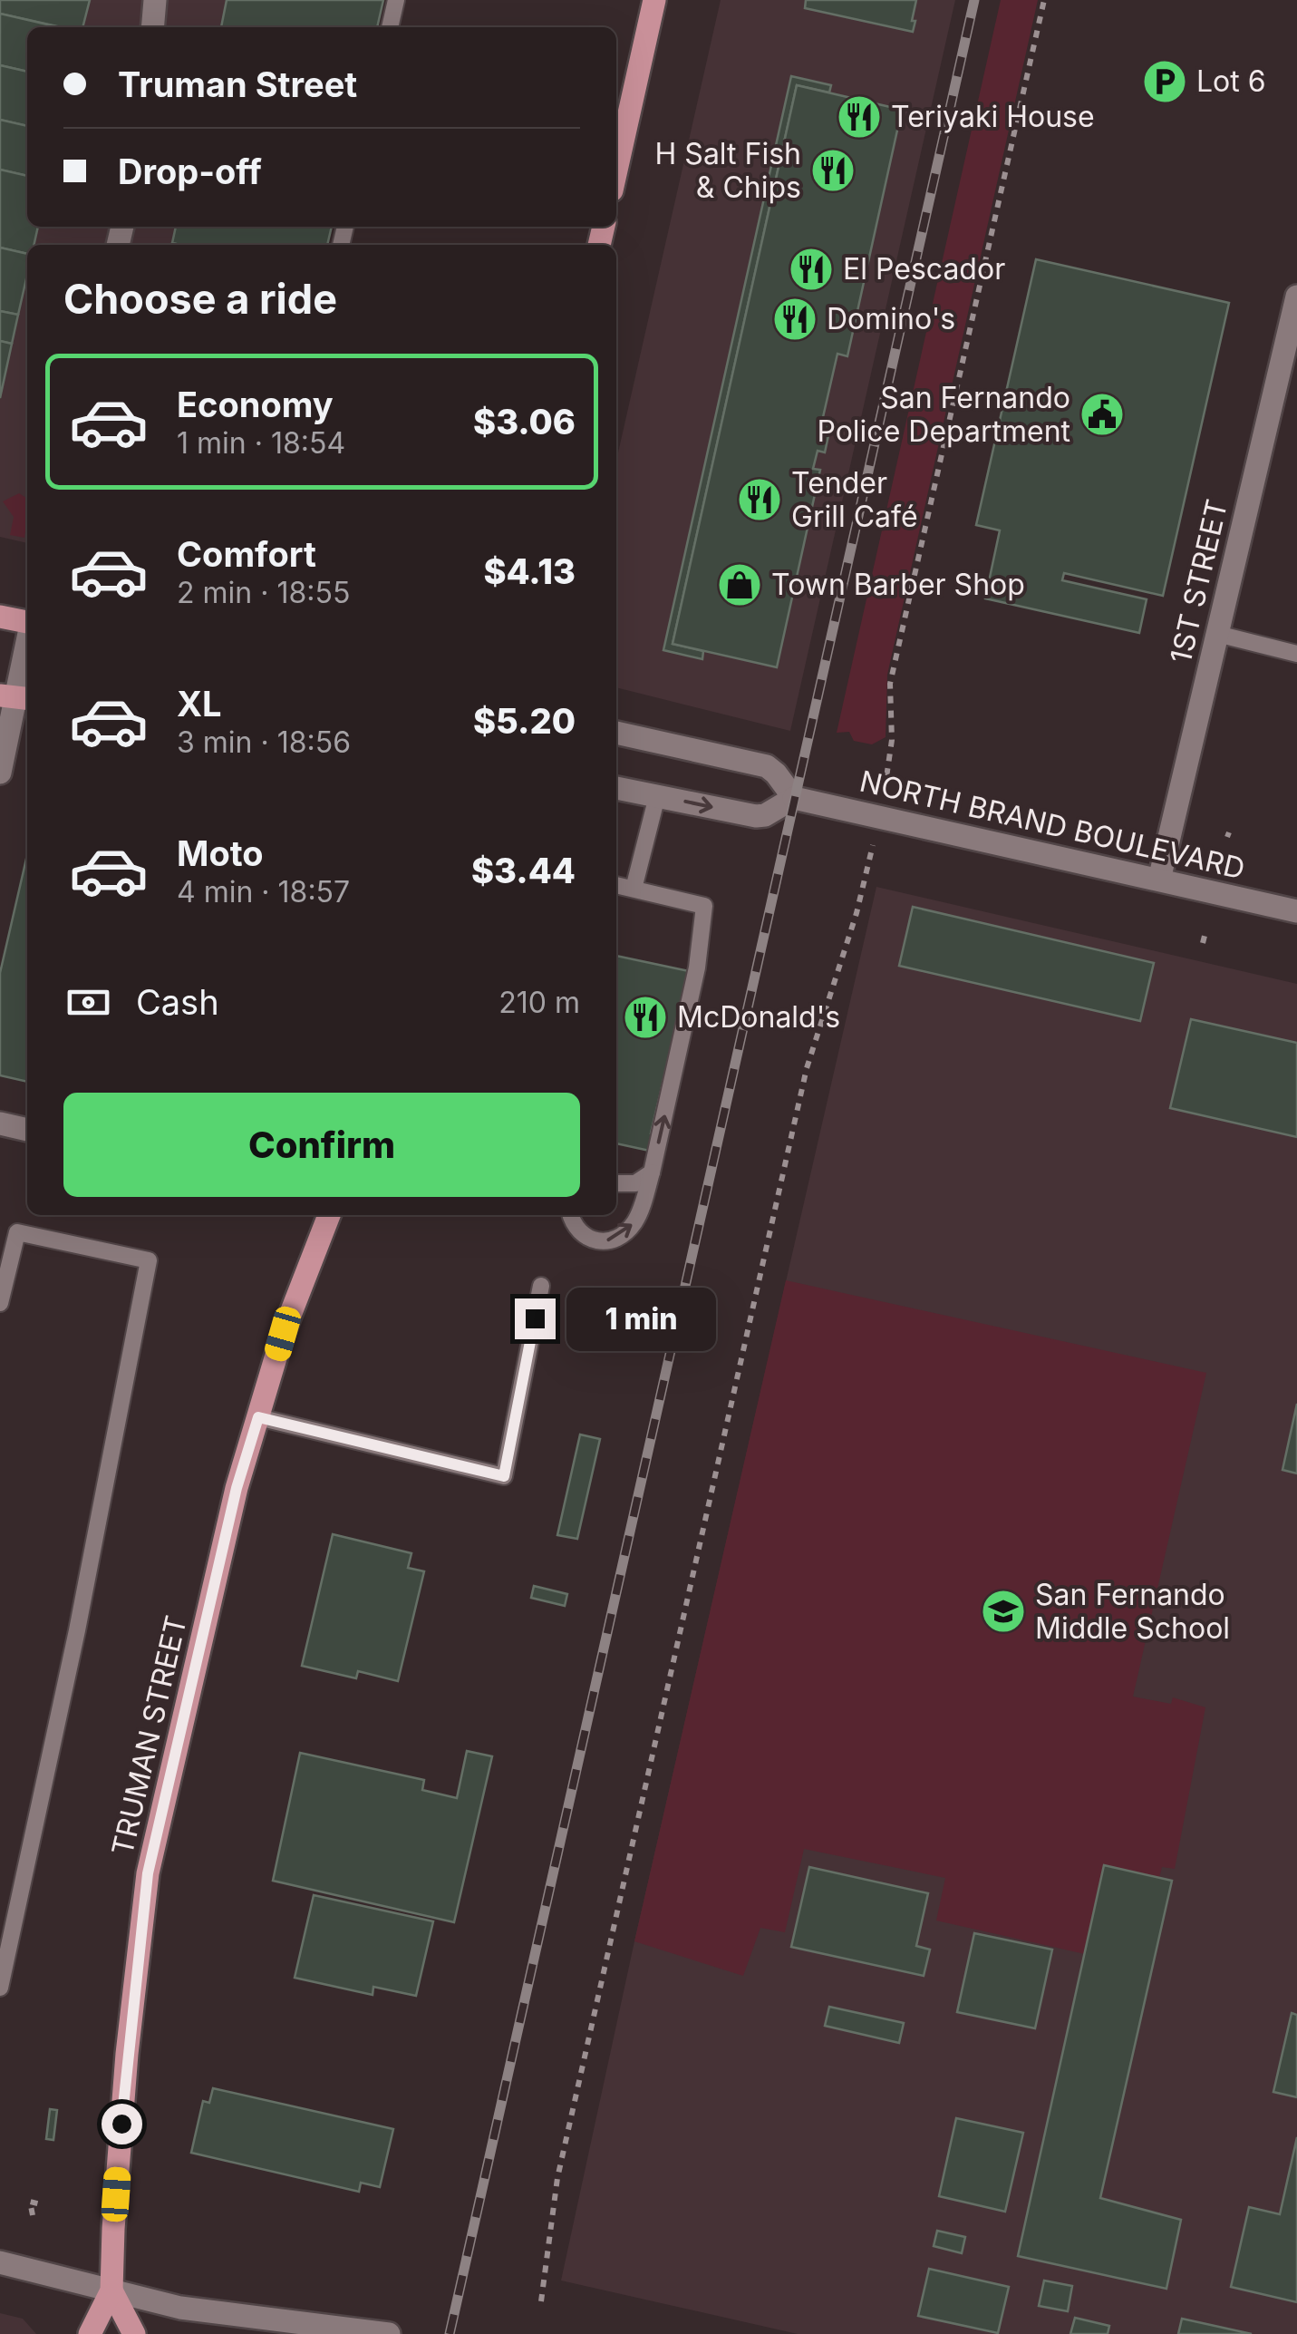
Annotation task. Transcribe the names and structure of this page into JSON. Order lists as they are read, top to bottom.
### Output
{
  "streets": {
    "main road": ["TRUMAN STREET"],
    "street": ["1ST STREET", "NORTH BRAND BOULEVARD"]
  },
  "crossings": [
    ["1ST STREET", "NORTH BRAND BOULEVARD"]
  ],
  "places": {
    "parking": ["Lot 6"],
    "restaurant": [
      "Teriyaki House",
      "H Salt Fish & Chips",
      "El Pescador",
      "Domino's",
      "Tender Grill Café",
      "McDonald's"
    ],
    "public building": ["San Fernando Police Department"],
    "shop": ["Town Barber Shop"],
    "school or university": ["San Fernando Middle School"]
  },
  "page": {
    "banner": ["Truman Street", "Drop-off"],
    "heading": "Choose a ride",
    "list": [
      {
        "name": "Economy",
        "note": "1 min · 18:54",
        "value": "$3.06"
      },
      {
        "name": "Comfort",
        "note": "2 min · 18:55",
        "value": "$4.13"
      },
      {
        "name": "XL",
        "note": "3 min · 18:56",
        "value": "$5.20"
      },
      {
        "name": "Moto",
        "note": "4 min · 18:57",
        "value": "$3.44"
      }
    ],
    "pay": ["Cash", "210 m"],
    "buttons": "Confirm",
    "bubble": "1 min"
  }
}
